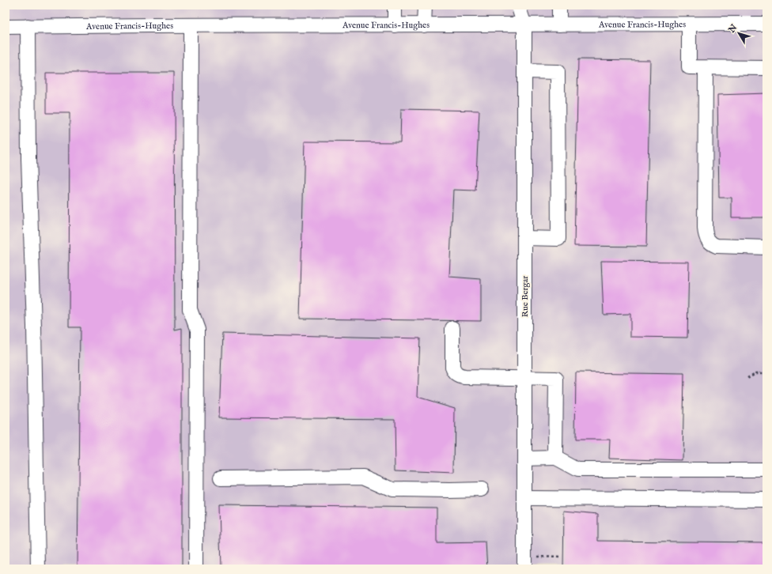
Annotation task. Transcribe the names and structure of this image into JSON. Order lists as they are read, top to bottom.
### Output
{
  "streets": {
    "street": ["Avenue Francis-Hughes", "Rue Bergar"]
  },
  "crossings": [
    ["Avenue Francis-Hughes", "Rue Bergar"]
  ],
  "north": "top left"
}
